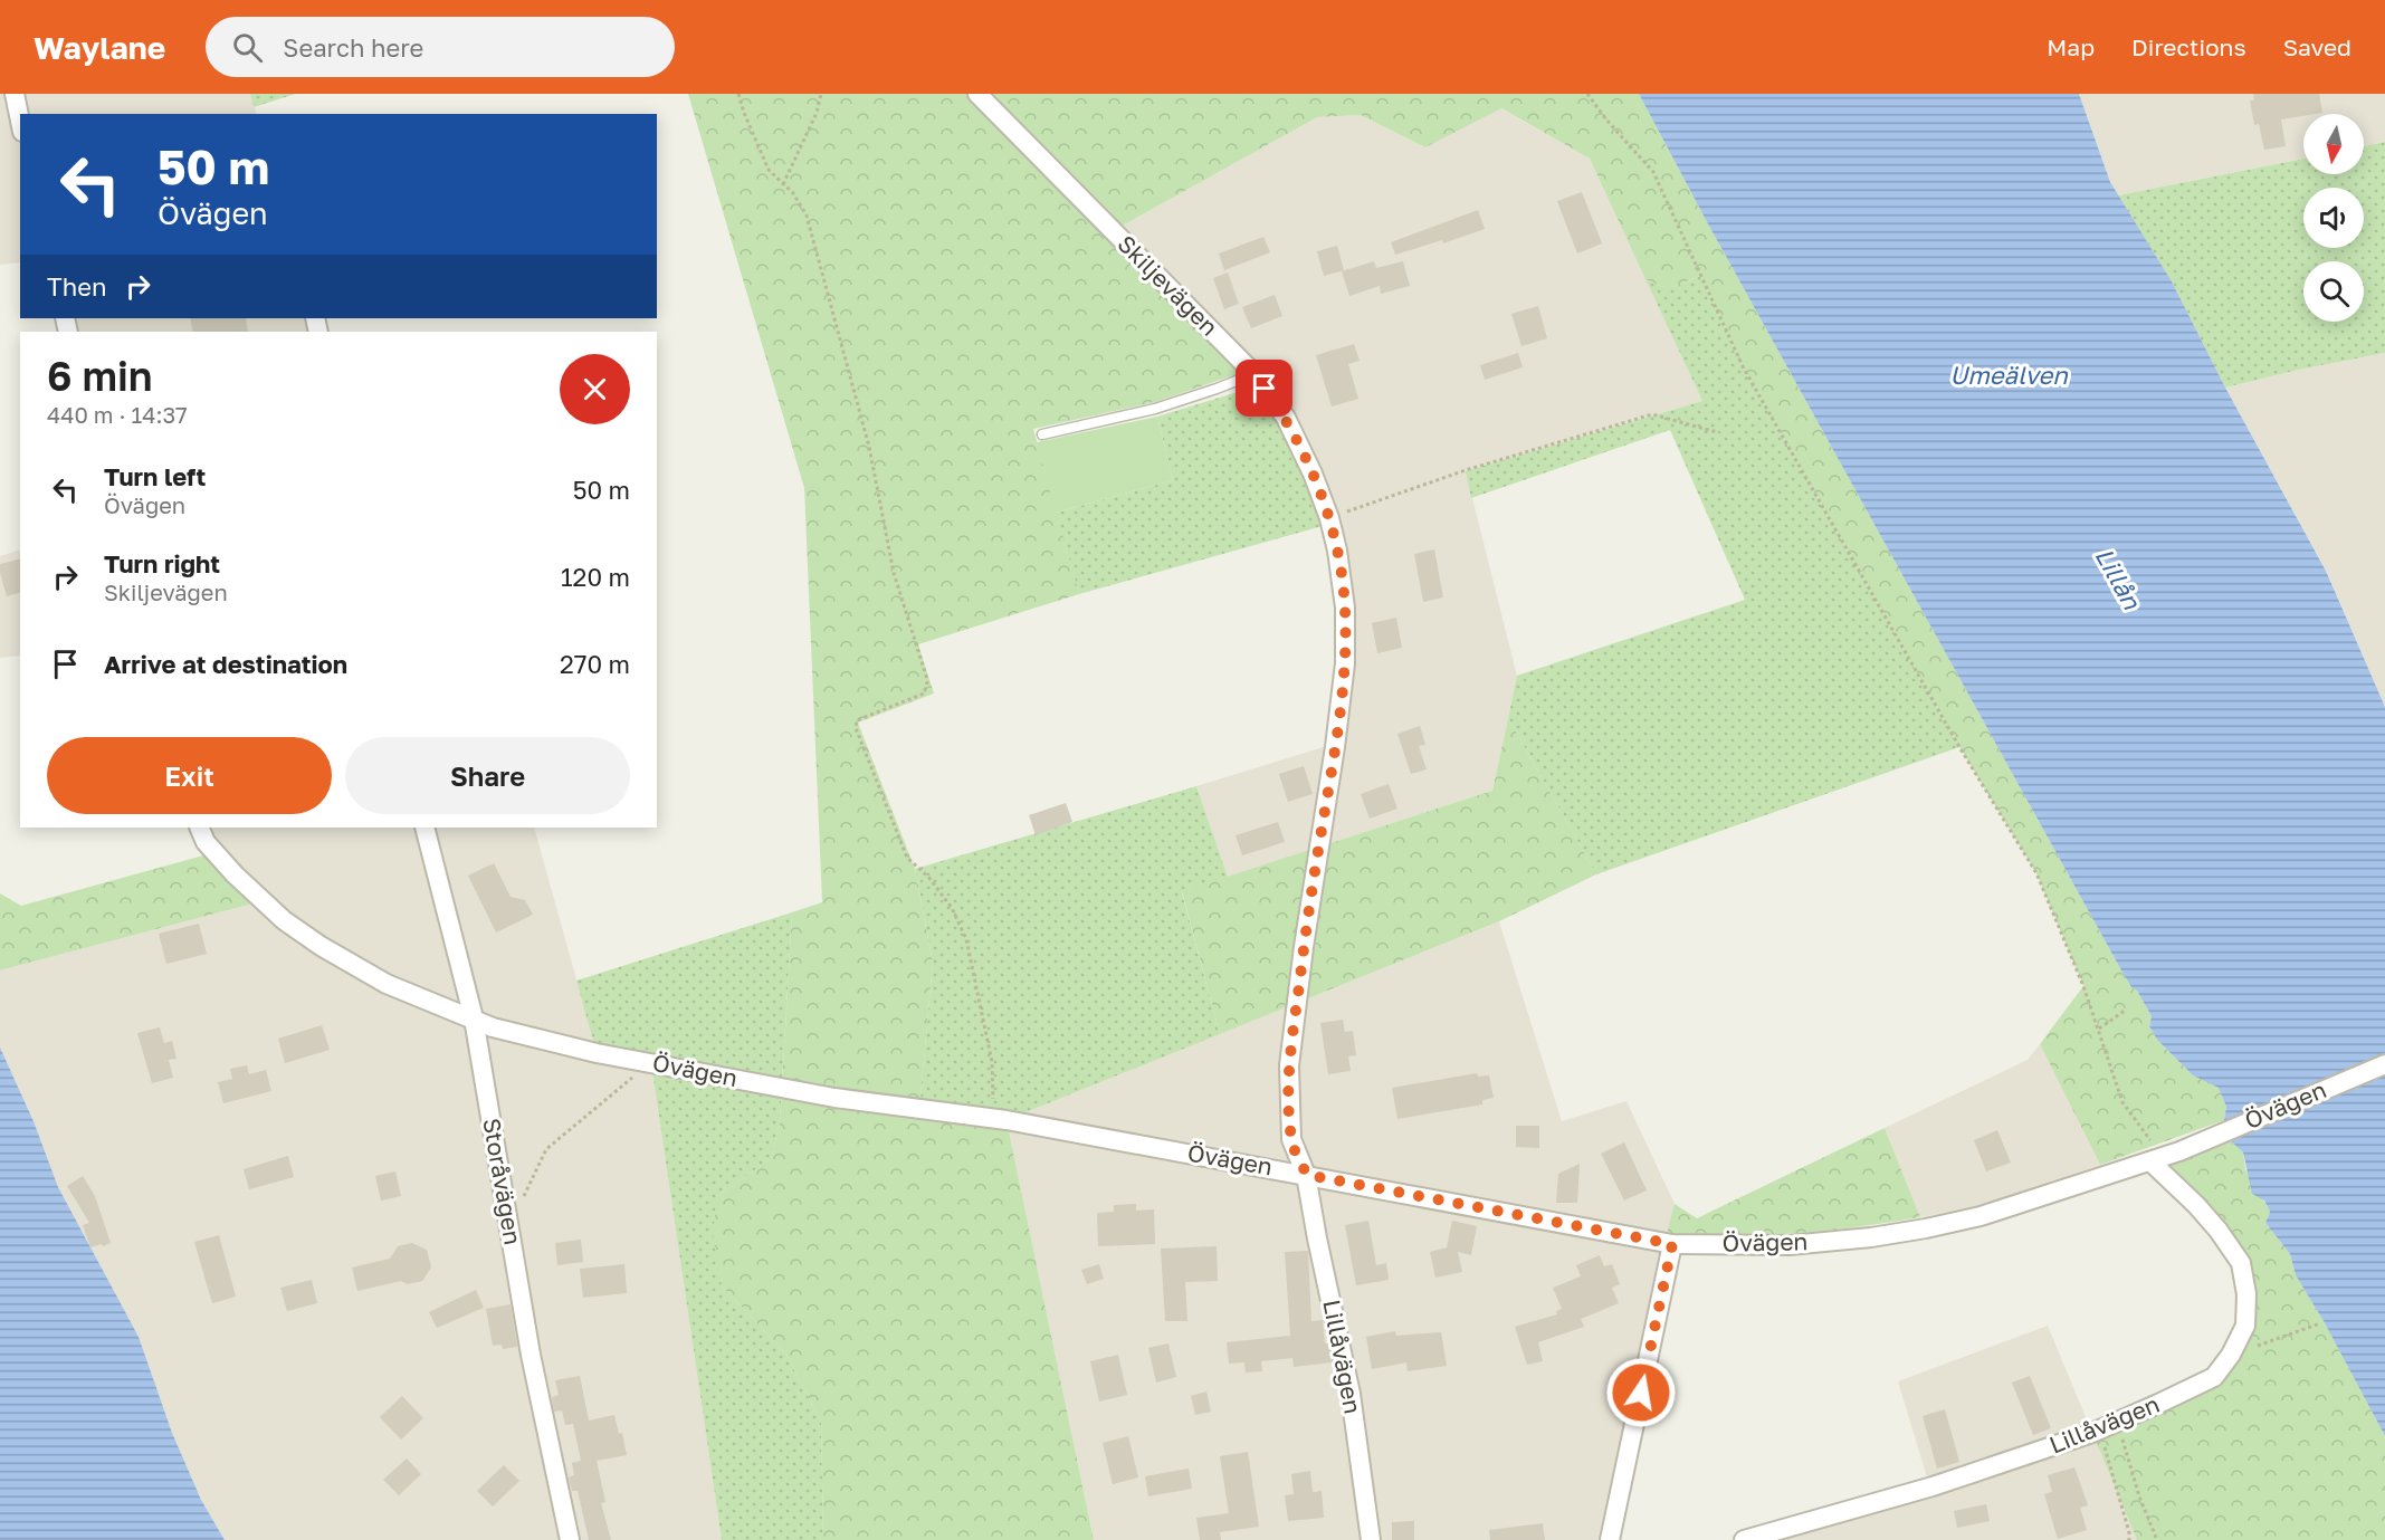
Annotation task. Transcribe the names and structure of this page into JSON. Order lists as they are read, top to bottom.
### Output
{
  "streets": {
    "street": [
      "Skiljevägen",
      "Övägen",
      "Storåvägen",
      "Lillåvägen"
    ]
  },
  "crossings": [
    ["Skiljevägen", "Övägen"],
    ["Skiljevägen", "Lillåvägen"],
    ["Övägen", "Storåvägen"],
    ["Övägen", "Lillåvägen"]
  ],
  "water": ["Umeälven", "Lillån"],
  "north": "bottom",
  "page": {
    "header": "Waylane",
    "search": "Search here",
    "nav": ["Map", "Directions", "Saved"],
    "turn": ["50 m", "Övägen"],
    "then": "Then",
    "heading": ["6 min", "440 m · 14:37"],
    "list": [
      {
        "name": "Turn left",
        "note": "Övägen",
        "value": "50 m"
      },
      {
        "name": "Turn right",
        "note": "Skiljevägen",
        "value": "120 m"
      },
      {
        "name": "Arrive at destination",
        "value": "270 m"
      }
    ],
    "buttons": ["Exit", "Share"]
  }
}
